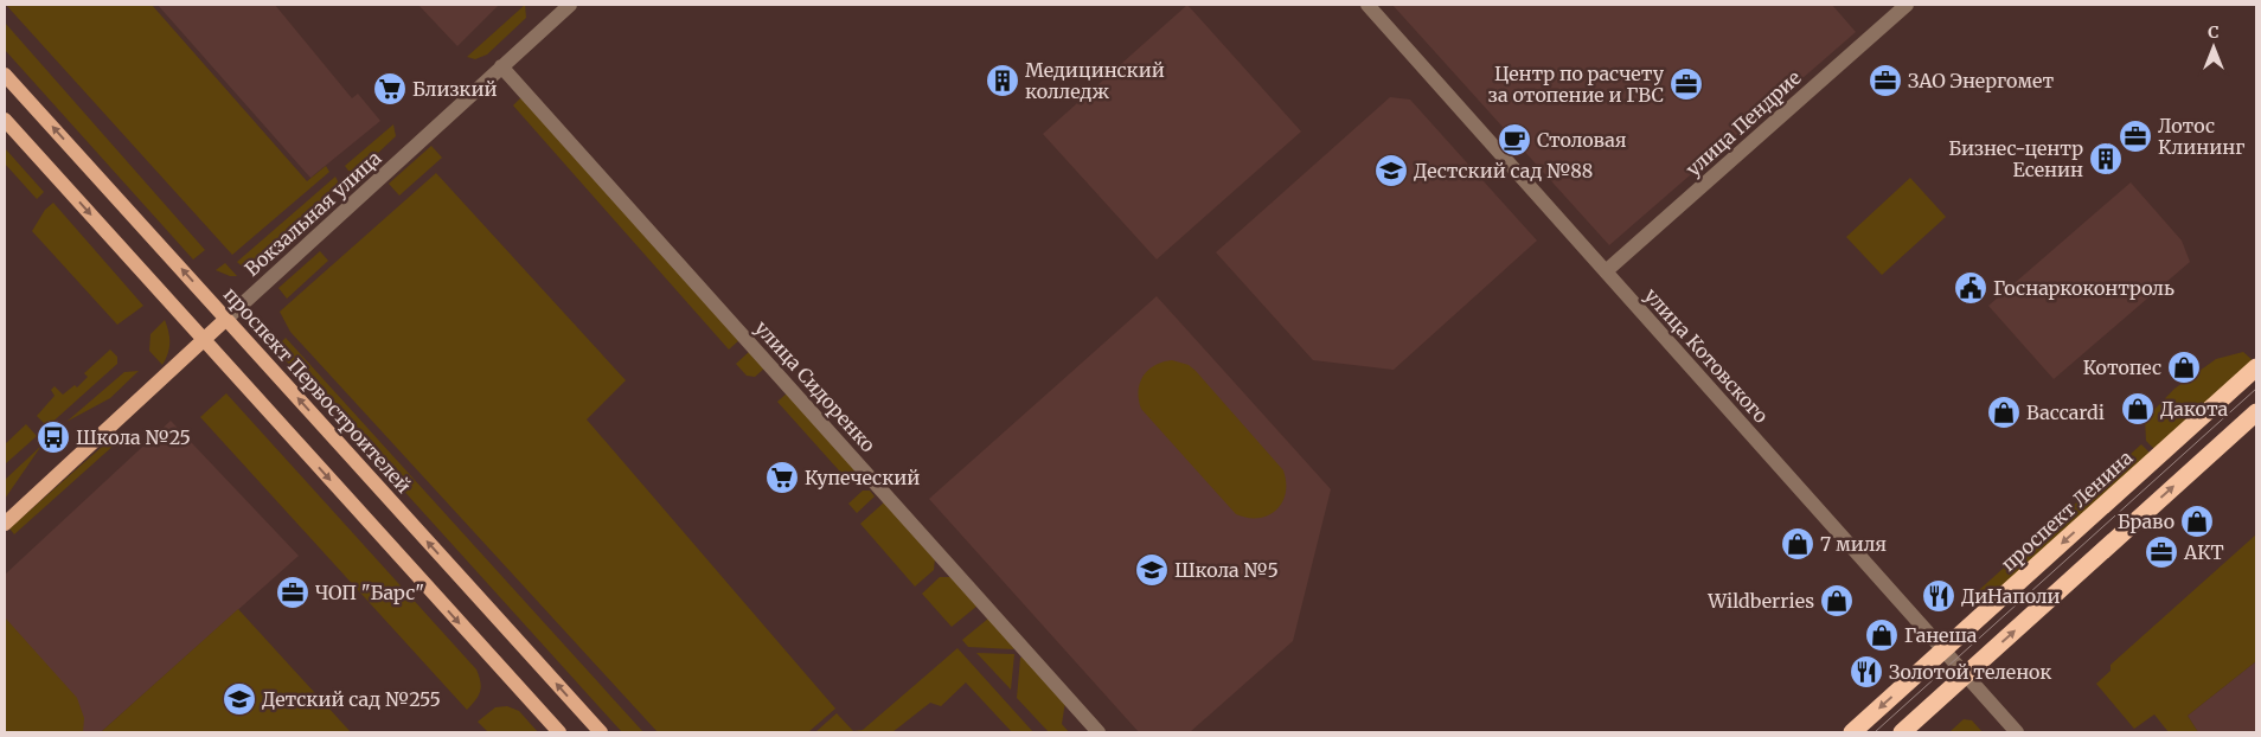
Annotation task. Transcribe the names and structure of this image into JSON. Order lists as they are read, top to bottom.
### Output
{
  "streets": {
    "highway": ["проспект Ленина"],
    "main road": ["Вокзальная улица", "проспект Первостроителей"],
    "street": ["улица Пендрие", "улица Котовского", "улица Сидоренко"]
  },
  "crossings": [
    ["улица Пендрие", "улица Котовского"],
    ["Вокзальная улица", "улица Сидоренко"],
    ["Вокзальная улица", "проспект Первостроителей"],
    ["улица Котовского", "проспект Ленина"]
  ],
  "places": {
    "building": ["Медицинский колледж", "Бизнес-центр Есенин"],
    "office": [
      "ЗАО Энергомет",
      "Центр по расчету за отопение и ГВС",
      "Лотос Клининг",
      "АКТ",
      "ЧОП \"Барс\""
    ],
    "supermarket": ["Близкий", "Купеческий"],
    "cafe": ["Столовая"],
    "school or university": ["Дестский сад №88", "Школа №5", "Детский сад №255"],
    "public building": ["Госнаркоконтроль"],
    "shop": [
      "Котопес",
      "Дакота",
      "Baccardi",
      "Браво",
      "7 миля",
      "Wildberries",
      "Ганеша"
    ],
    "bus stop": ["Школа №25"],
    "restaurant": ["ДиНаполи", "Золотой теленок"]
  },
  "north": "top"
}
